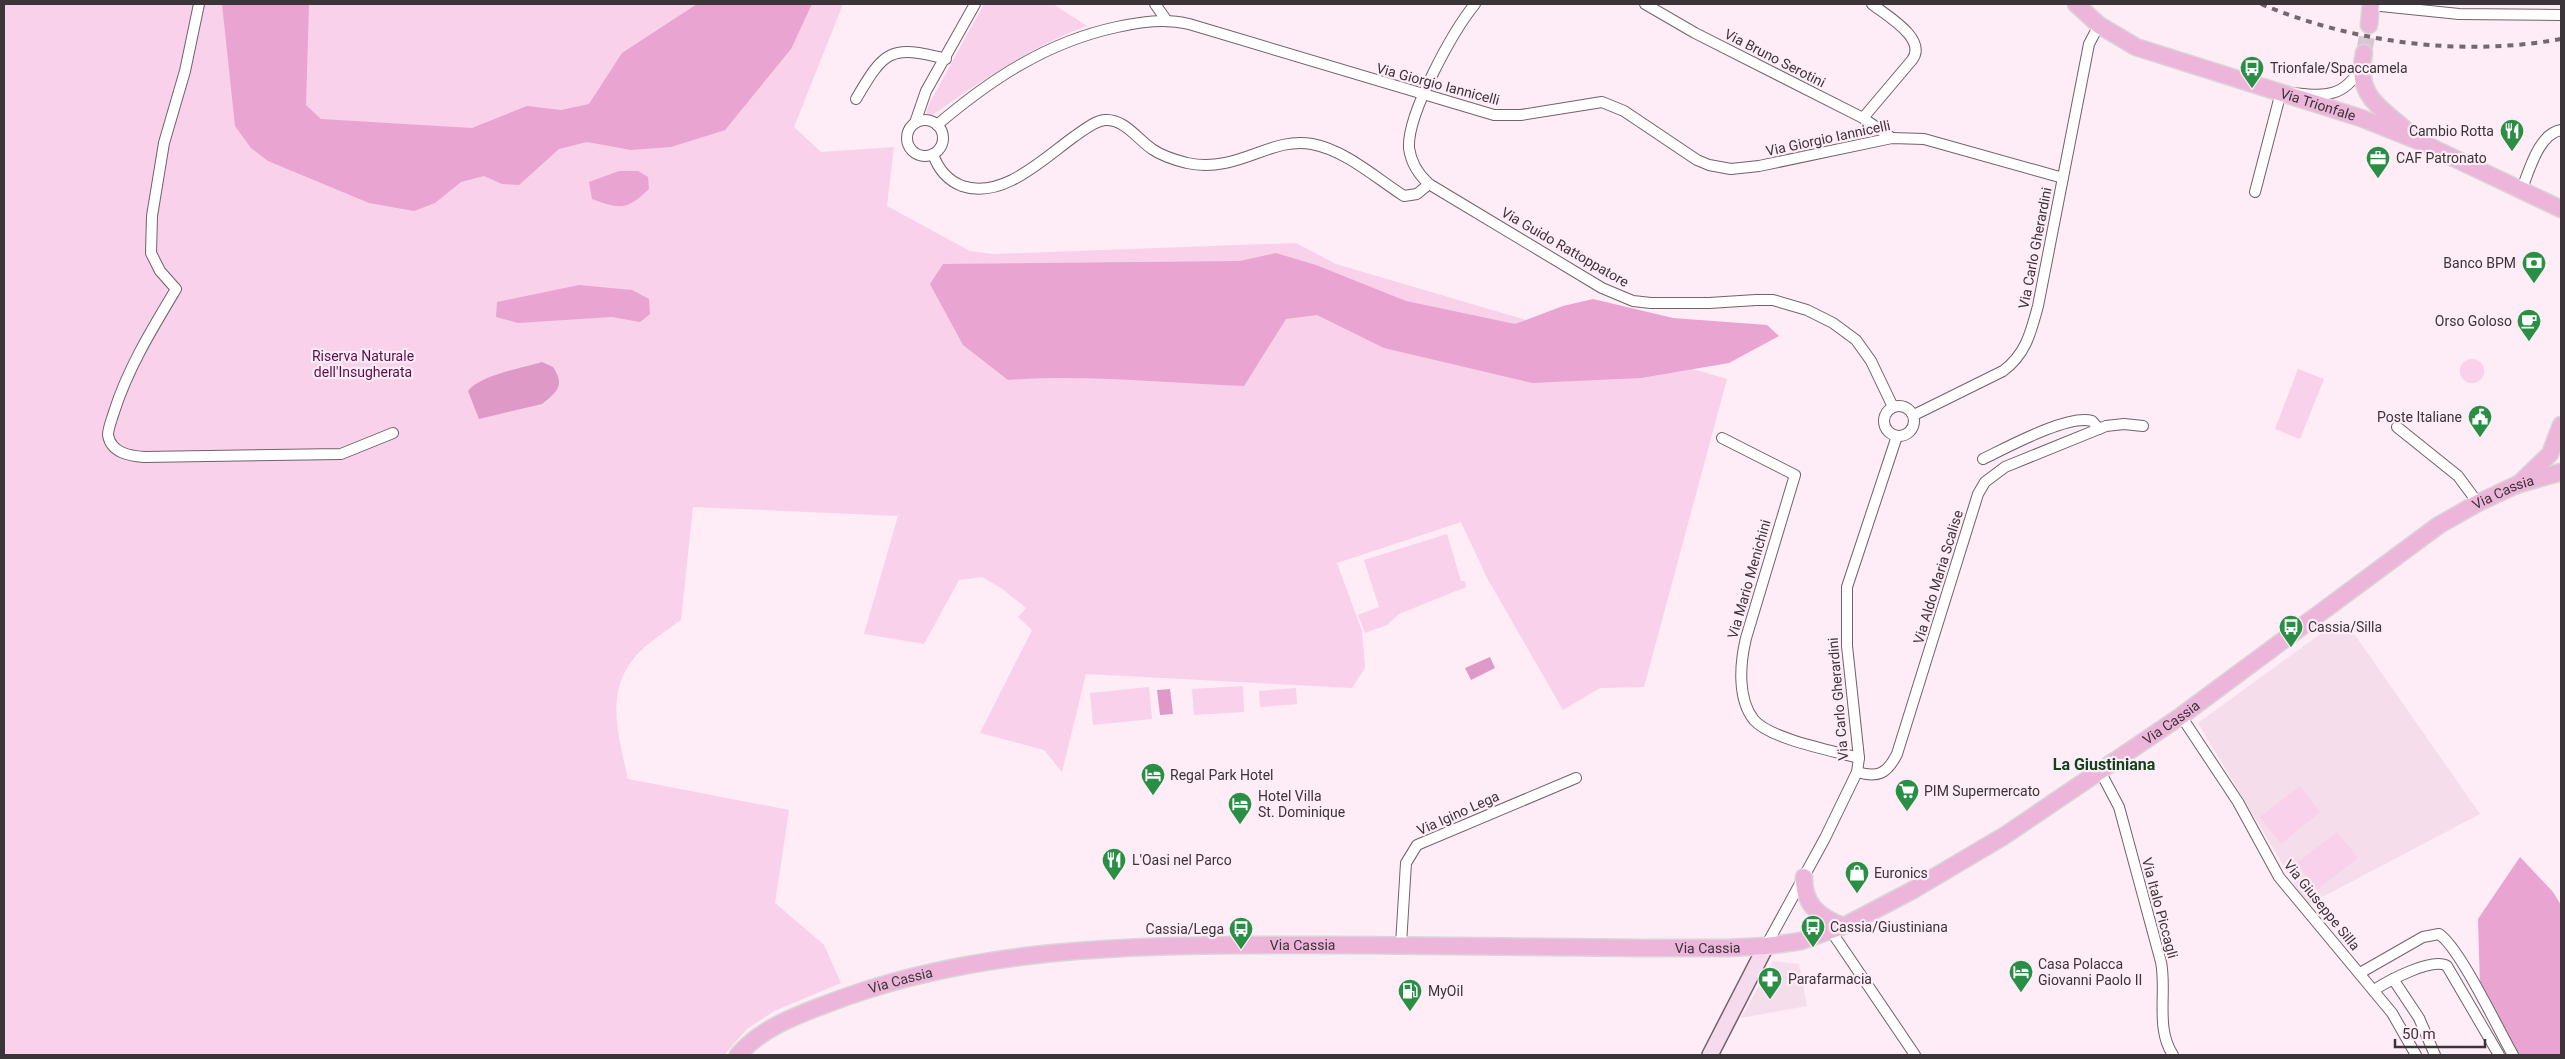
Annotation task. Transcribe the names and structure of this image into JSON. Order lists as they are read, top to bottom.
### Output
{
  "streets": {
    "main road": ["Via Trionfale", "Via Cassia"],
    "street": [
      "Via Bruno Serotini",
      "Via Giorgio Iannicelli",
      "Via Guido Rattoppatore",
      "Via Carlo Gherardini",
      "Via Aldo Maria Scalise",
      "Via Mario Menichini",
      "Via Igino Lega",
      "Via Giuseppe Silla",
      "Via Italo Piccagli"
    ]
  },
  "crossings": [
    ["Via Bruno Serotini", "Via Giorgio Iannicelli"],
    ["Via Giorgio Iannicelli", "Via Guido Rattoppatore"],
    ["Via Giorgio Iannicelli", "Via Carlo Gherardini"],
    ["Via Trionfale", "Via Carlo Gherardini"],
    ["Via Guido Rattoppatore", "Via Carlo Gherardini"],
    ["Via Carlo Gherardini", "Via Cassia"],
    ["Via Carlo Gherardini", "Via Aldo Maria Scalise"],
    ["Via Carlo Gherardini", "Via Mario Menichini"],
    ["Via Cassia", "Via Igino Lega"],
    ["Via Cassia", "Via Giuseppe Silla"],
    ["Via Cassia", "Via Italo Piccagli"]
  ],
  "districts": ["La Giustiniana"],
  "parks": ["Riserva Naturale dell'Insugherata"],
  "places": {
    "bus stop": [
      "Trionfale/Spaccamela",
      "Cassia/Silla",
      "Cassia/Giustiniana",
      "Cassia/Lega"
    ],
    "restaurant": ["Cambio Rotta", "L'Oasi nel Parco"],
    "office": ["CAF Patronato"],
    "bank": ["Banco BPM"],
    "cafe": ["Orso Goloso"],
    "public building": ["Poste Italiane"],
    "hotel": ["Regal Park Hotel", "Hotel Villa St. Dominique", "Casa Polacca Giovanni Paolo II"],
    "supermarket": ["PIM Supermercato"],
    "shop": ["Euronics"],
    "pharmacy": ["Parafarmacia"],
    "fuel station": ["MyOil"]
  },
  "scale_bar": "50 m"
}
